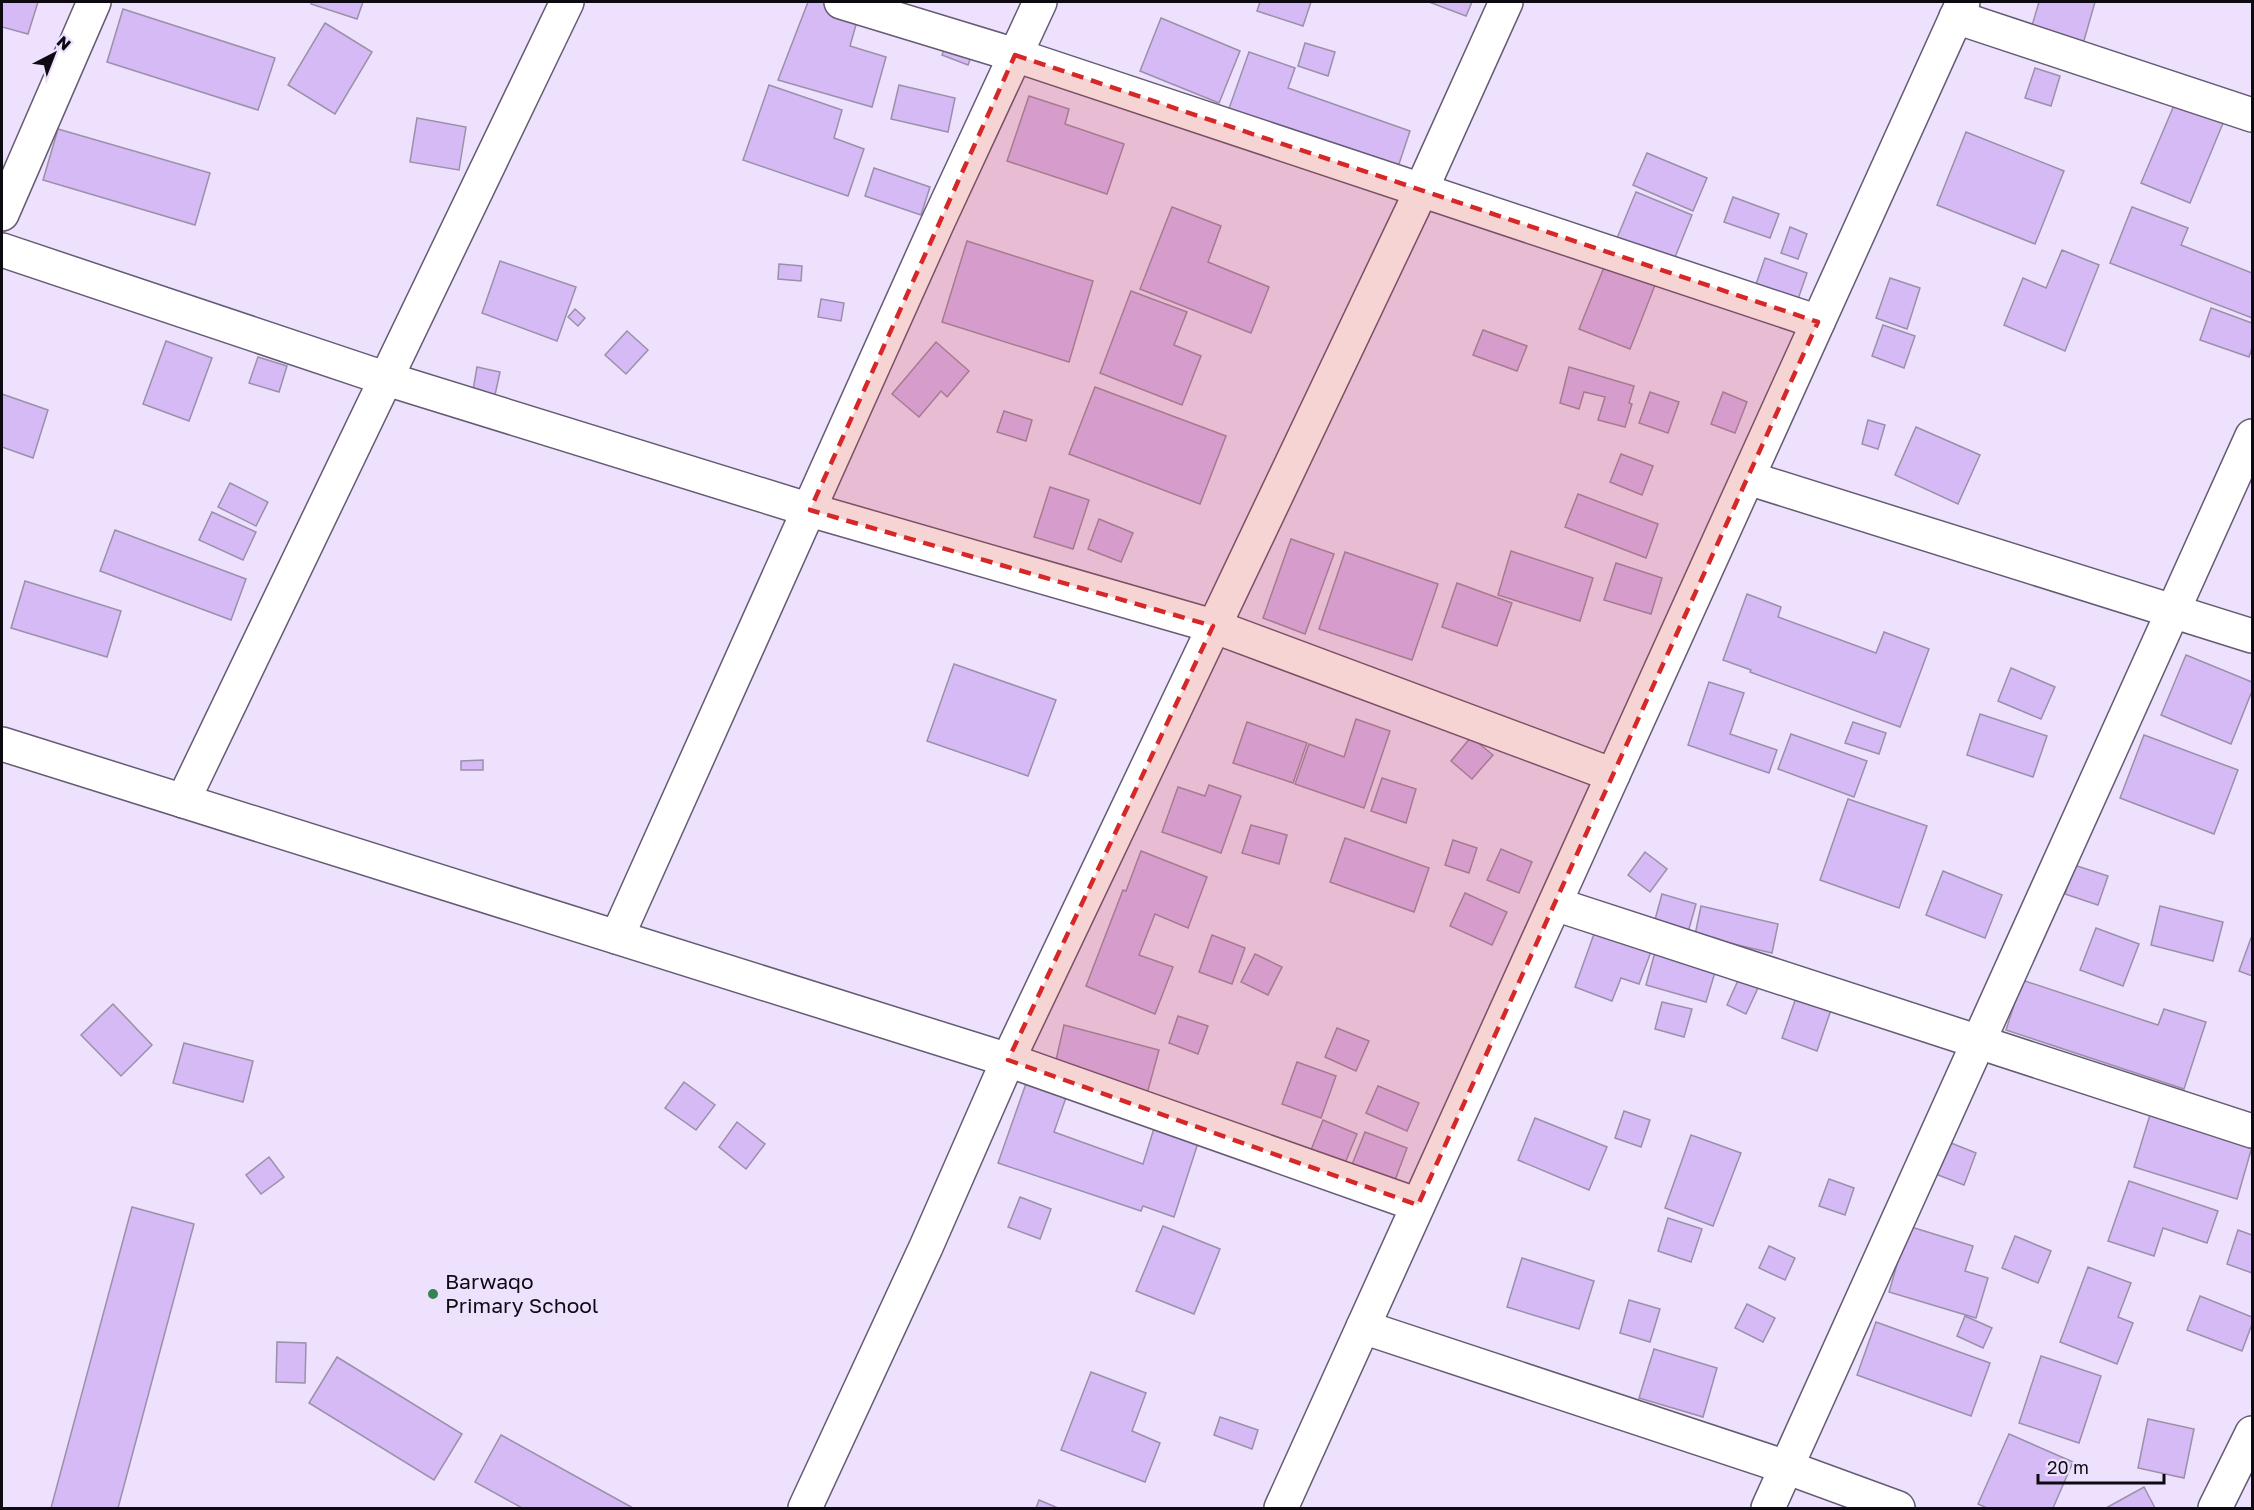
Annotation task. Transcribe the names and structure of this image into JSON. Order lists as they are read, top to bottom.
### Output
{
  "places": ["Barwaqo Primary School"],
  "scale_bar": "20 m",
  "north": "top right"
}
